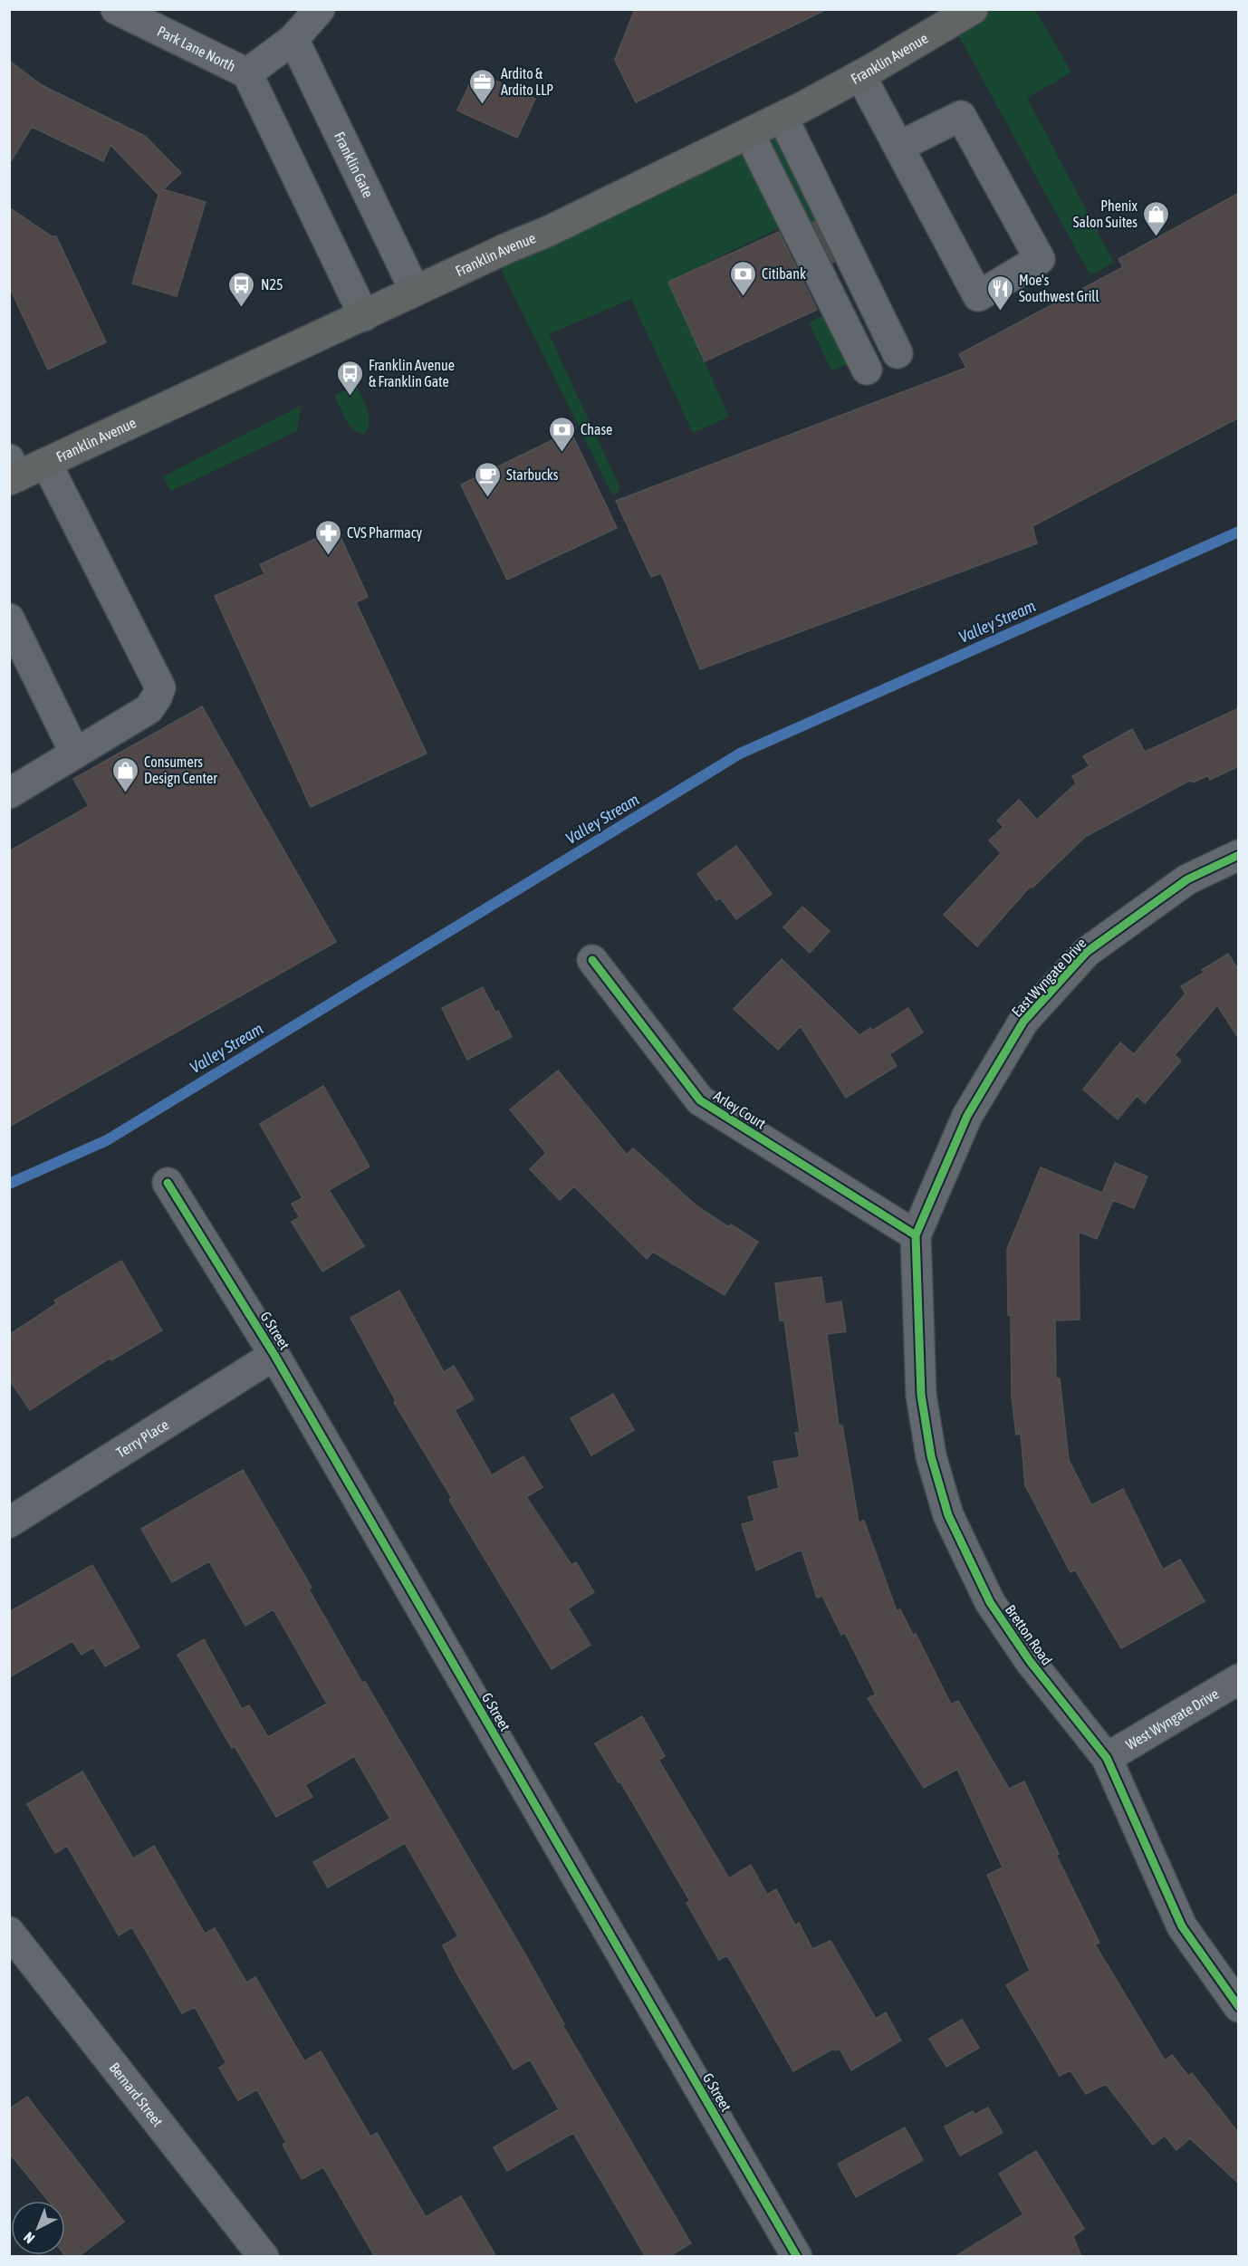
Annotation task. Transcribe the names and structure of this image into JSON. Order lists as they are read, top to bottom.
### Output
{
  "streets": {
    "main road": ["Franklin Avenue"],
    "street": [
      "Park Lane North",
      "Franklin Gate",
      "East Wyngate Drive",
      "Arley Court",
      "G Street",
      "Terry Place",
      "Bretton Road",
      "West Wyngate Drive",
      "Bernard Street"
    ]
  },
  "crossings": [
    ["Franklin Avenue", "Franklin Gate"],
    ["East Wyngate Drive", "Arley Court"],
    ["East Wyngate Drive", "Bretton Road"],
    ["Arley Court", "Bretton Road"],
    ["G Street", "Terry Place"],
    ["Bretton Road", "West Wyngate Drive"]
  ],
  "water": ["Valley Stream"],
  "places": {
    "office": ["Ardito & Ardito LLP"],
    "shop": ["Phenix Salon Suites", "Consumers Design Center"],
    "bank": ["Citibank", "Chase"],
    "bus stop": ["N25", "Franklin Avenue & Franklin Gate"],
    "restaurant": ["Moe's Southwest Grill"],
    "cafe": ["Starbucks"],
    "pharmacy": ["CVS Pharmacy"]
  },
  "north": "bottom left"
}
